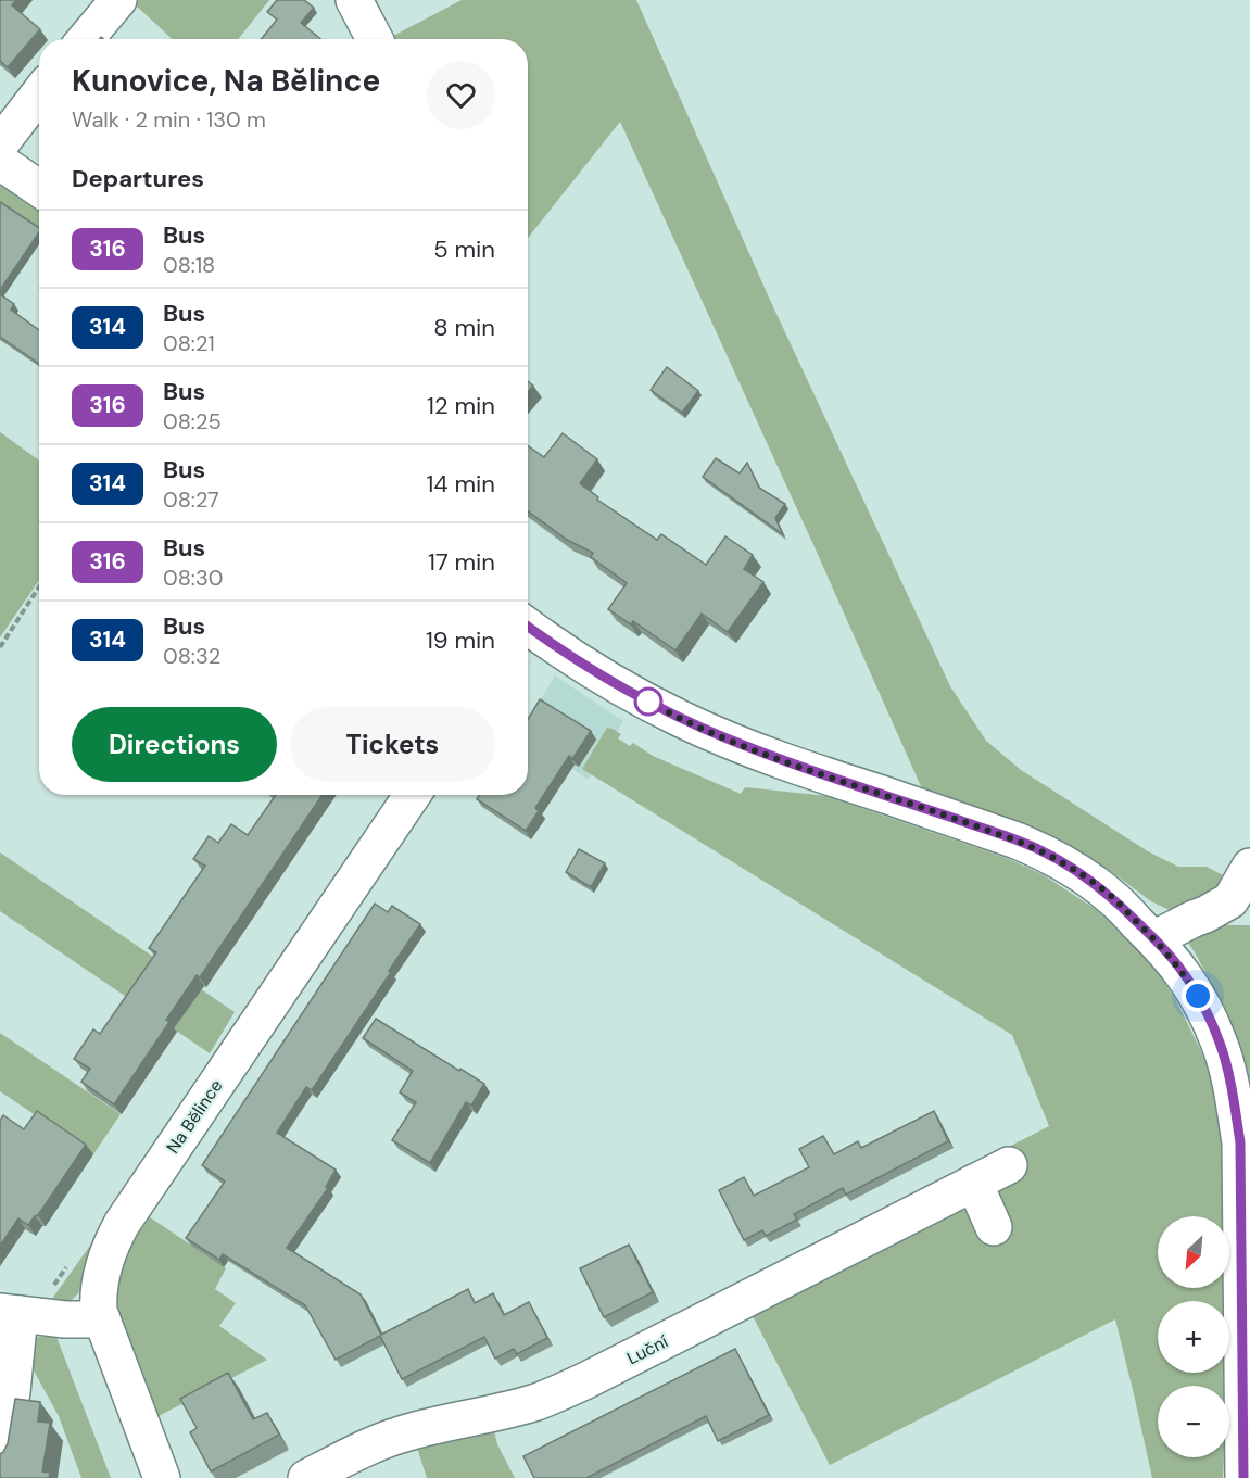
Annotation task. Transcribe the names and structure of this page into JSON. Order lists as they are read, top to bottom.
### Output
{
  "streets": {
    "street": ["Na Bělince", "Luční"]
  },
  "lines": ["bus line 316"],
  "north": "bottom left",
  "page": {
    "heading": [
      ["Kunovice, Na Bělince", "Walk · 2 min · 130 m"],
      "Departures"
    ],
    "list": [
      {
        "mark": "316",
        "name": "Bus",
        "note": "08:18",
        "value": "5 min"
      },
      {
        "mark": "314",
        "name": "Bus",
        "note": "08:21",
        "value": "8 min"
      },
      {
        "mark": "316",
        "name": "Bus",
        "note": "08:25",
        "value": "12 min"
      },
      {
        "mark": "314",
        "name": "Bus",
        "note": "08:27",
        "value": "14 min"
      },
      {
        "mark": "316",
        "name": "Bus",
        "note": "08:30",
        "value": "17 min"
      },
      {
        "mark": "314",
        "name": "Bus",
        "note": "08:32",
        "value": "19 min"
      }
    ],
    "buttons": ["Directions", "Tickets"],
    "map_buttons": ["+", "−"]
  }
}
